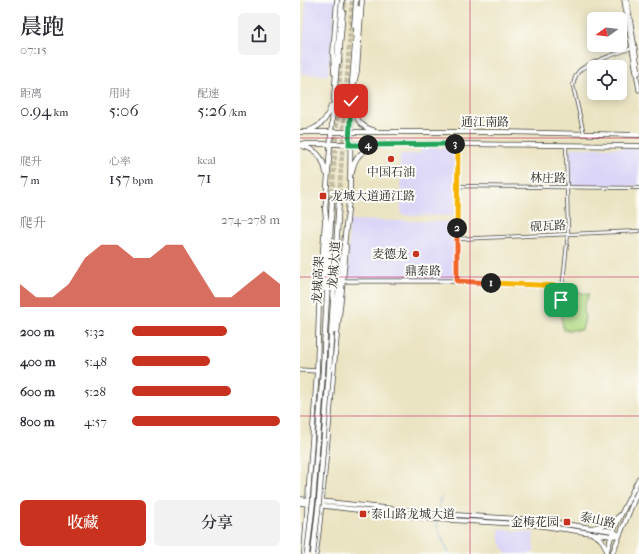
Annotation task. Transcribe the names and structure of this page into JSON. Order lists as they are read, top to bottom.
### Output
{
  "streets": {
    "highway": ["龙城高架"],
    "main road": ["通江南路", "龙城大道", "泰山路"],
    "street": ["林庄路", "砚瓦路", "鼎泰路"]
  },
  "crossings": [
    ["通江南路", "龙城大道"],
    ["龙城大道", "鼎泰路"],
    ["龙城大道", "泰山路"]
  ],
  "places": {
    "other": ["中国石油", "麦德龙"],
    "transit": ["龙城大道通江路", "泰山路龙城大道", "金梅花园"]
  },
  "north": "left",
  "page": {
    "heading": ["晨跑", "07:15"],
    "stats": [
      ["距离", "0.94 km"],
      ["用时", "5:06"],
      ["配速", "5:26 /km"],
      ["爬升", "7 m"],
      ["心率", "157 bpm"],
      ["kcal", "71"]
    ],
    "pins": [
      "3",
      "4",
      "2",
      "1"
    ],
    "chart": ["爬升", "274–278 m"],
    "list": [
      {
        "name": "200 m",
        "note": "5:32"
      },
      {
        "name": "400 m",
        "note": "5:48"
      },
      {
        "name": "600 m",
        "note": "5:28"
      },
      {
        "name": "800 m",
        "note": "4:57"
      }
    ],
    "buttons": ["收藏", "分享"]
  }
}
